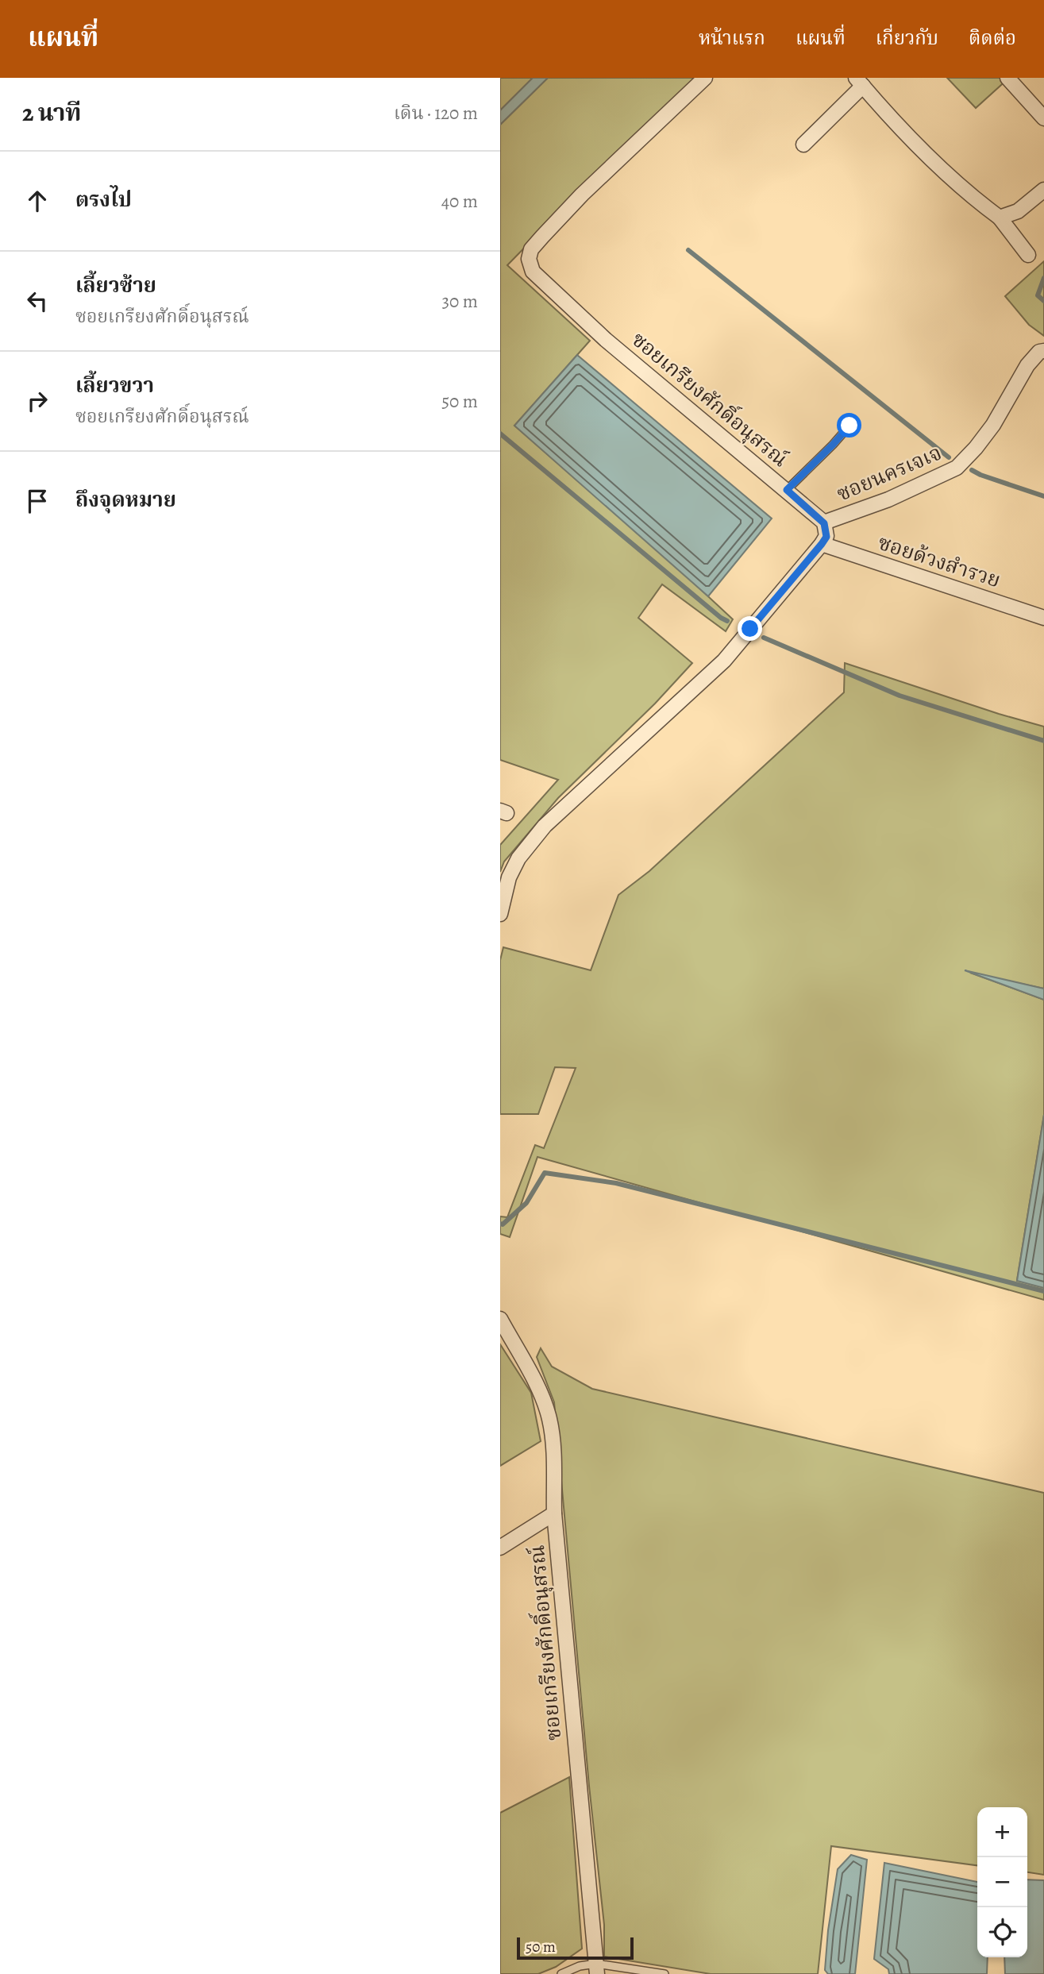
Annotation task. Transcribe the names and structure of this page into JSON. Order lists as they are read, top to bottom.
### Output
{
  "streets": {
    "street": ["ซอยเกรียงศักดิ์อนุสรณ์", "ซอยนครเจเจ", "ซอยด้วงสำรวย"]
  },
  "crossings": [
    ["ซอยเกรียงศักดิ์อนุสรณ์", "ซอยนครเจเจ"]
  ],
  "scale_bar": "50 m",
  "page": {
    "header": "แผนที่",
    "nav": [
      "หน้าแรก",
      "แผนที่",
      "เกี่ยวกับ",
      "ติดต่อ"
    ],
    "heading": ["2 นาที", "เดิน · 120 m"],
    "list": [
      ["ตรงไป", "40 m"],
      ["เลี้ยวซ้าย", "ซอยเกรียงศักดิ์อนุสรณ์", "30 m"],
      ["เลี้ยวขวา", "ซอยเกรียงศักดิ์อนุสรณ์", "50 m"],
      "ถึงจุดหมาย"
    ],
    "map_buttons": ["+", "−"],
    "scale": "50 m"
  }
}
